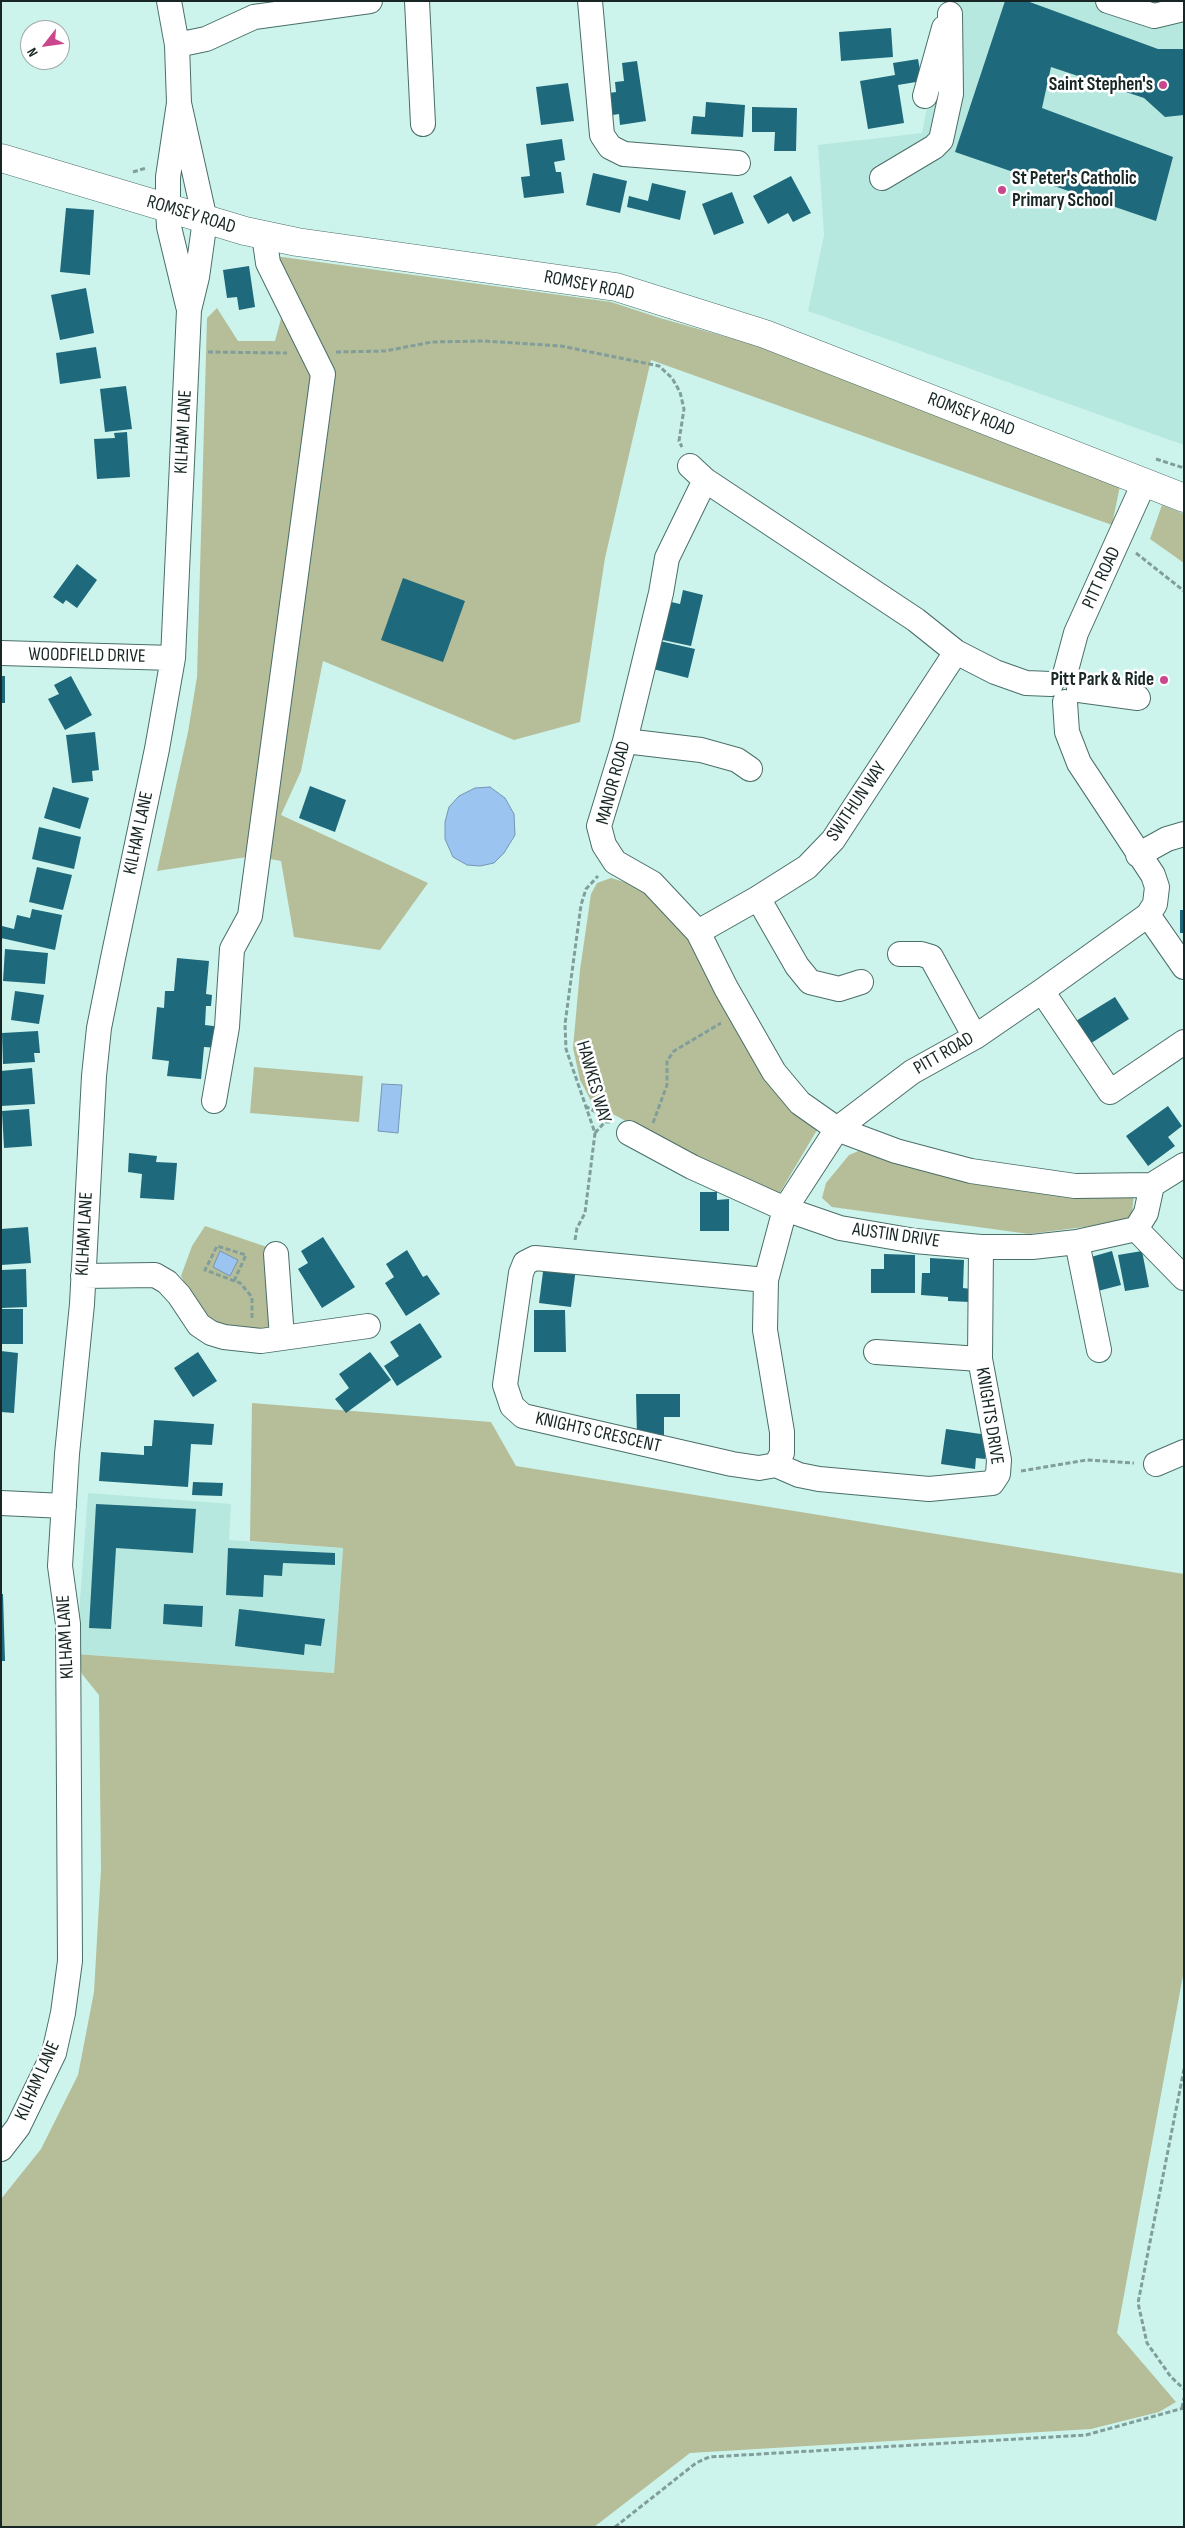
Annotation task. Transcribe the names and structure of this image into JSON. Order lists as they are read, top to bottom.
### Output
{
  "streets": {
    "main road": ["ROMSEY ROAD"],
    "street": [
      "KILHAM LANE",
      "PITT ROAD",
      "WOODFIELD DRIVE",
      "MANOR ROAD",
      "SWITHUN WAY",
      "AUSTIN DRIVE",
      "KNIGHTS DRIVE",
      "KNIGHTS CRESCENT"
    ],
    "path": ["HAWKES WAY"]
  },
  "crossings": [
    ["ROMSEY ROAD", "KILHAM LANE"],
    ["ROMSEY ROAD", "PITT ROAD"],
    ["KILHAM LANE", "WOODFIELD DRIVE"],
    ["PITT ROAD", "AUSTIN DRIVE"],
    ["PITT ROAD", "KNIGHTS DRIVE"],
    ["PITT ROAD", "KNIGHTS CRESCENT"],
    ["MANOR ROAD", "HAWKES WAY"],
    ["HAWKES WAY", "KNIGHTS CRESCENT"],
    ["AUSTIN DRIVE", "KNIGHTS DRIVE"],
    ["KNIGHTS DRIVE", "KNIGHTS CRESCENT"]
  ],
  "places": ["Saint Stephen's", "St Peter's Catholic Primary School", "Pitt Park & Ride"],
  "north": "bottom left"
}
